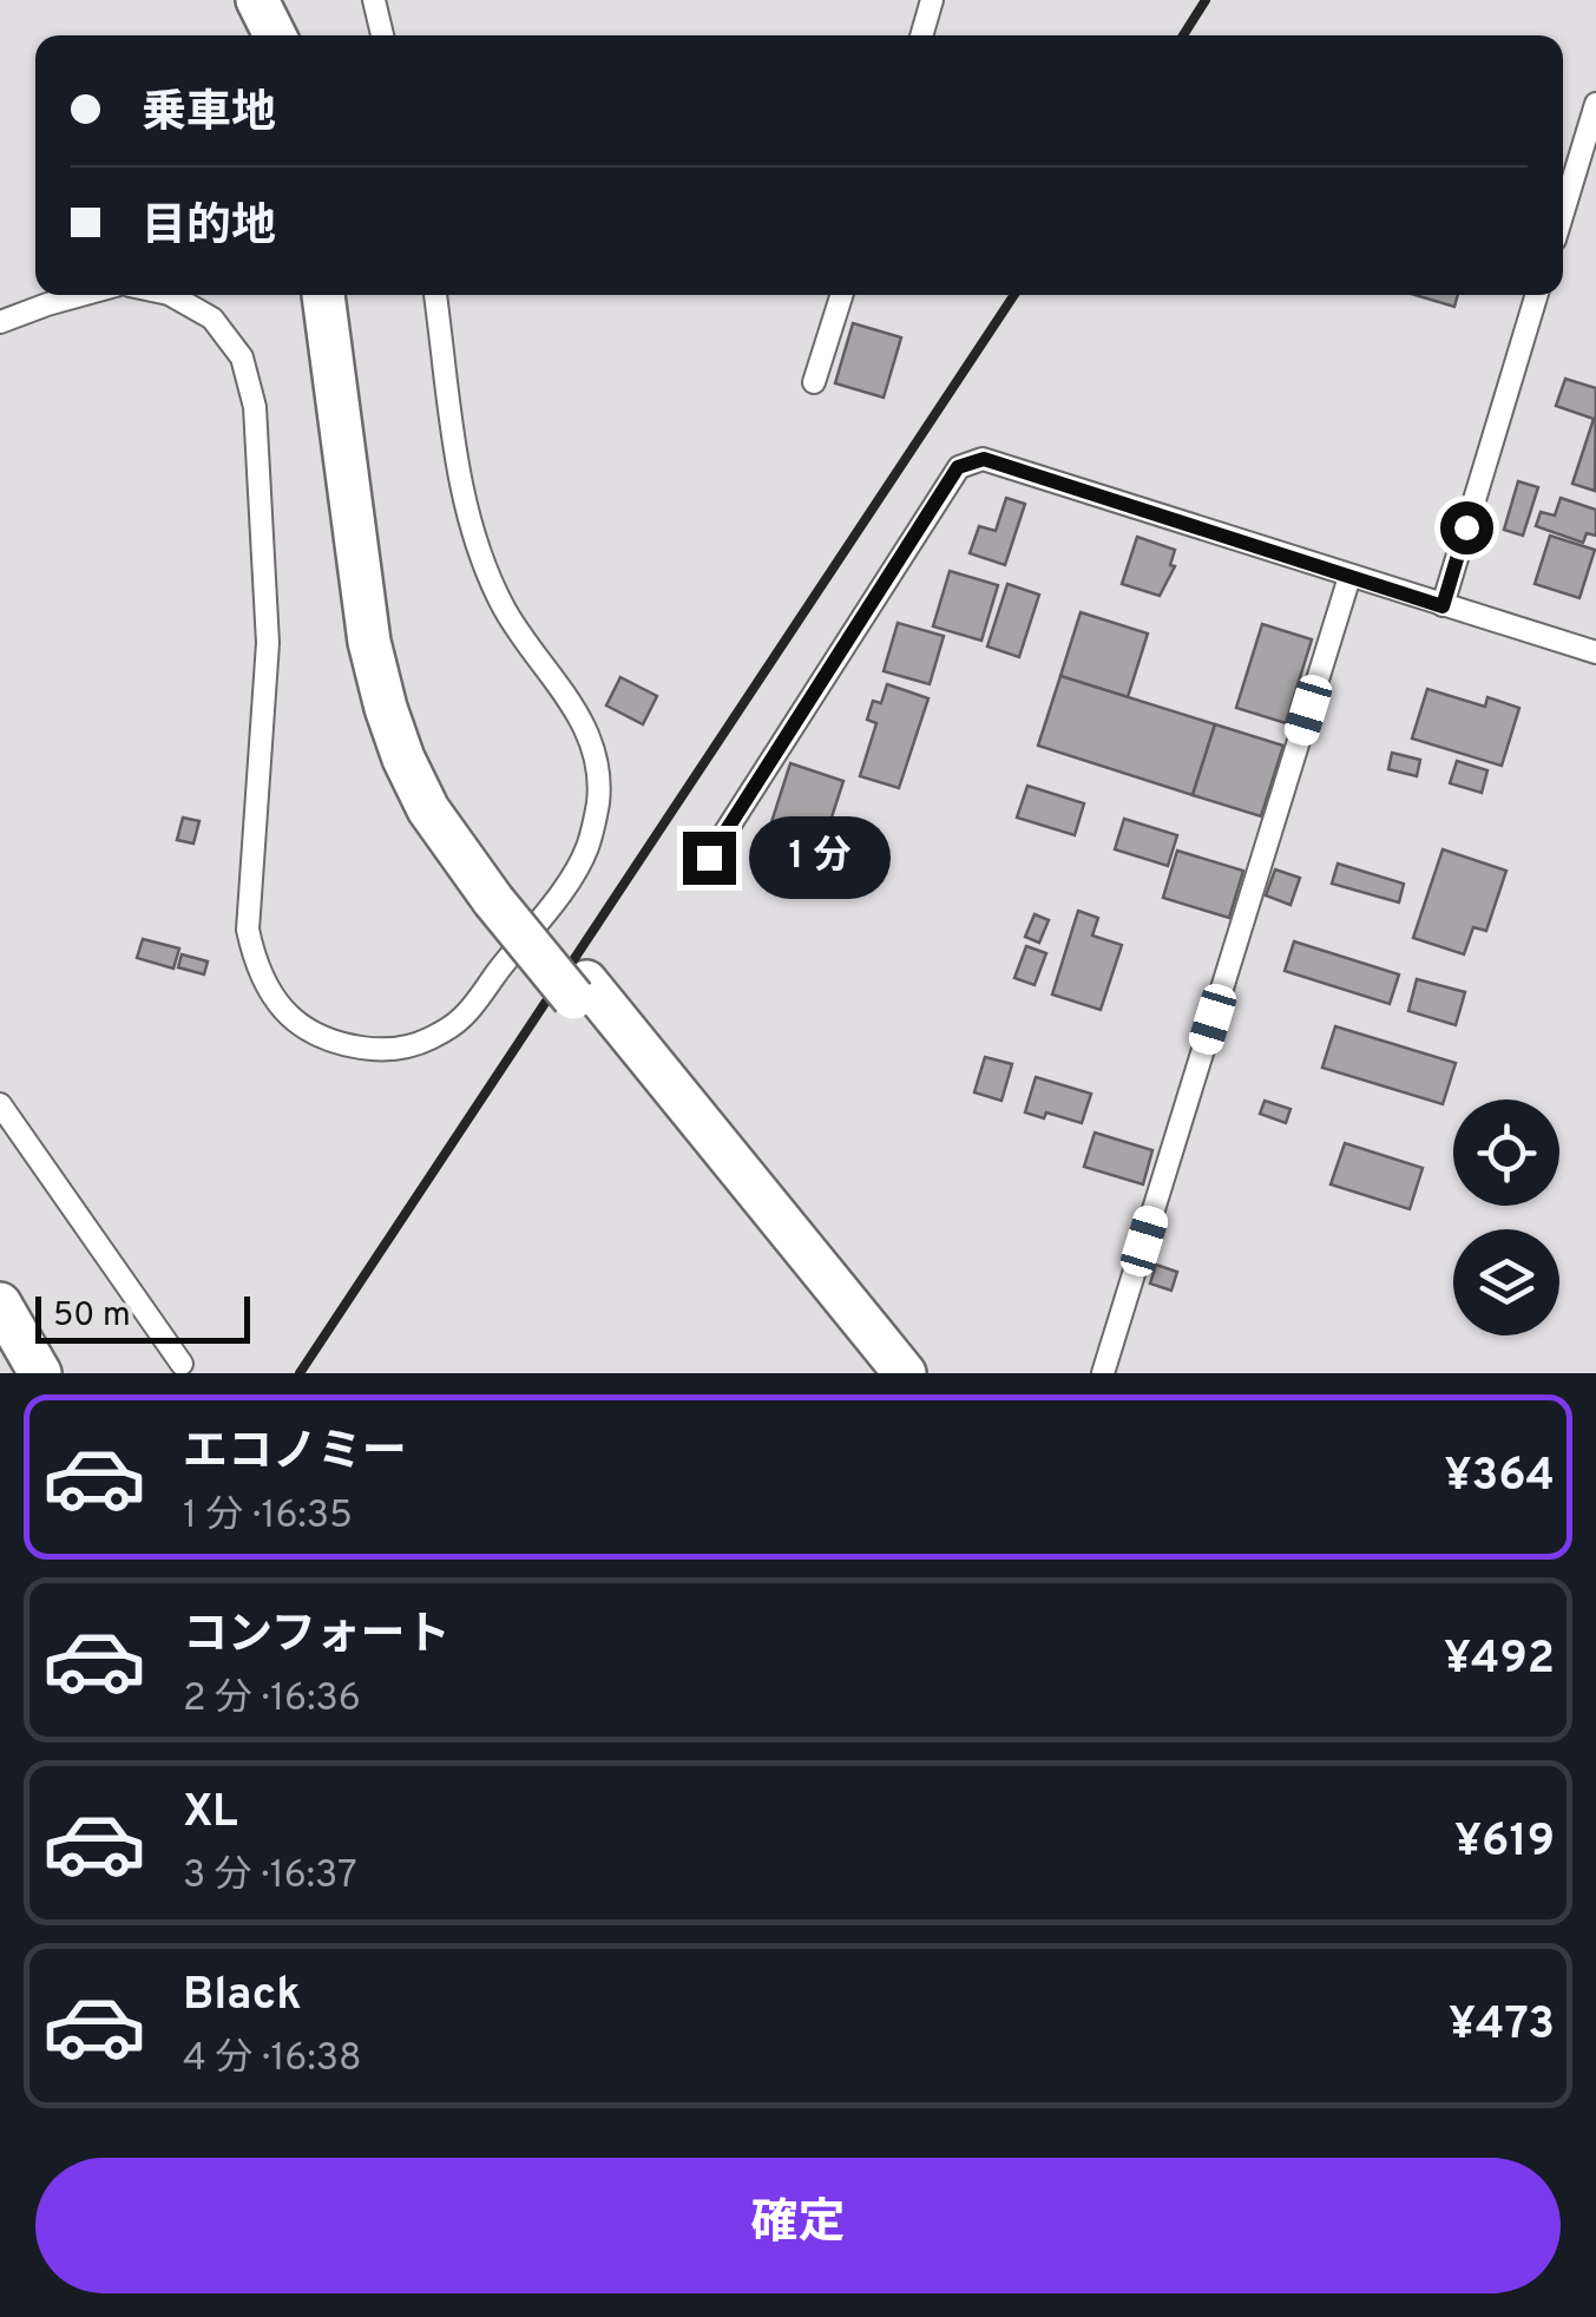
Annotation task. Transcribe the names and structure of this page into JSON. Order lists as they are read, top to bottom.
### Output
{
  "scale_bar": "50 m",
  "page": {
    "banner": ["乗車地", "目的地"],
    "bubble": "1 分",
    "scale": "50 m",
    "list": [
      {
        "name": "エコノミー",
        "note": "1 分 · 16:35",
        "value": "¥364"
      },
      {
        "name": "コンフォート",
        "note": "2 分 · 16:36",
        "value": "¥492"
      },
      {
        "name": "XL",
        "note": "3 分 · 16:37",
        "value": "¥619"
      },
      {
        "name": "Black",
        "note": "4 分 · 16:38",
        "value": "¥473"
      }
    ],
    "buttons": "確定"
  }
}
